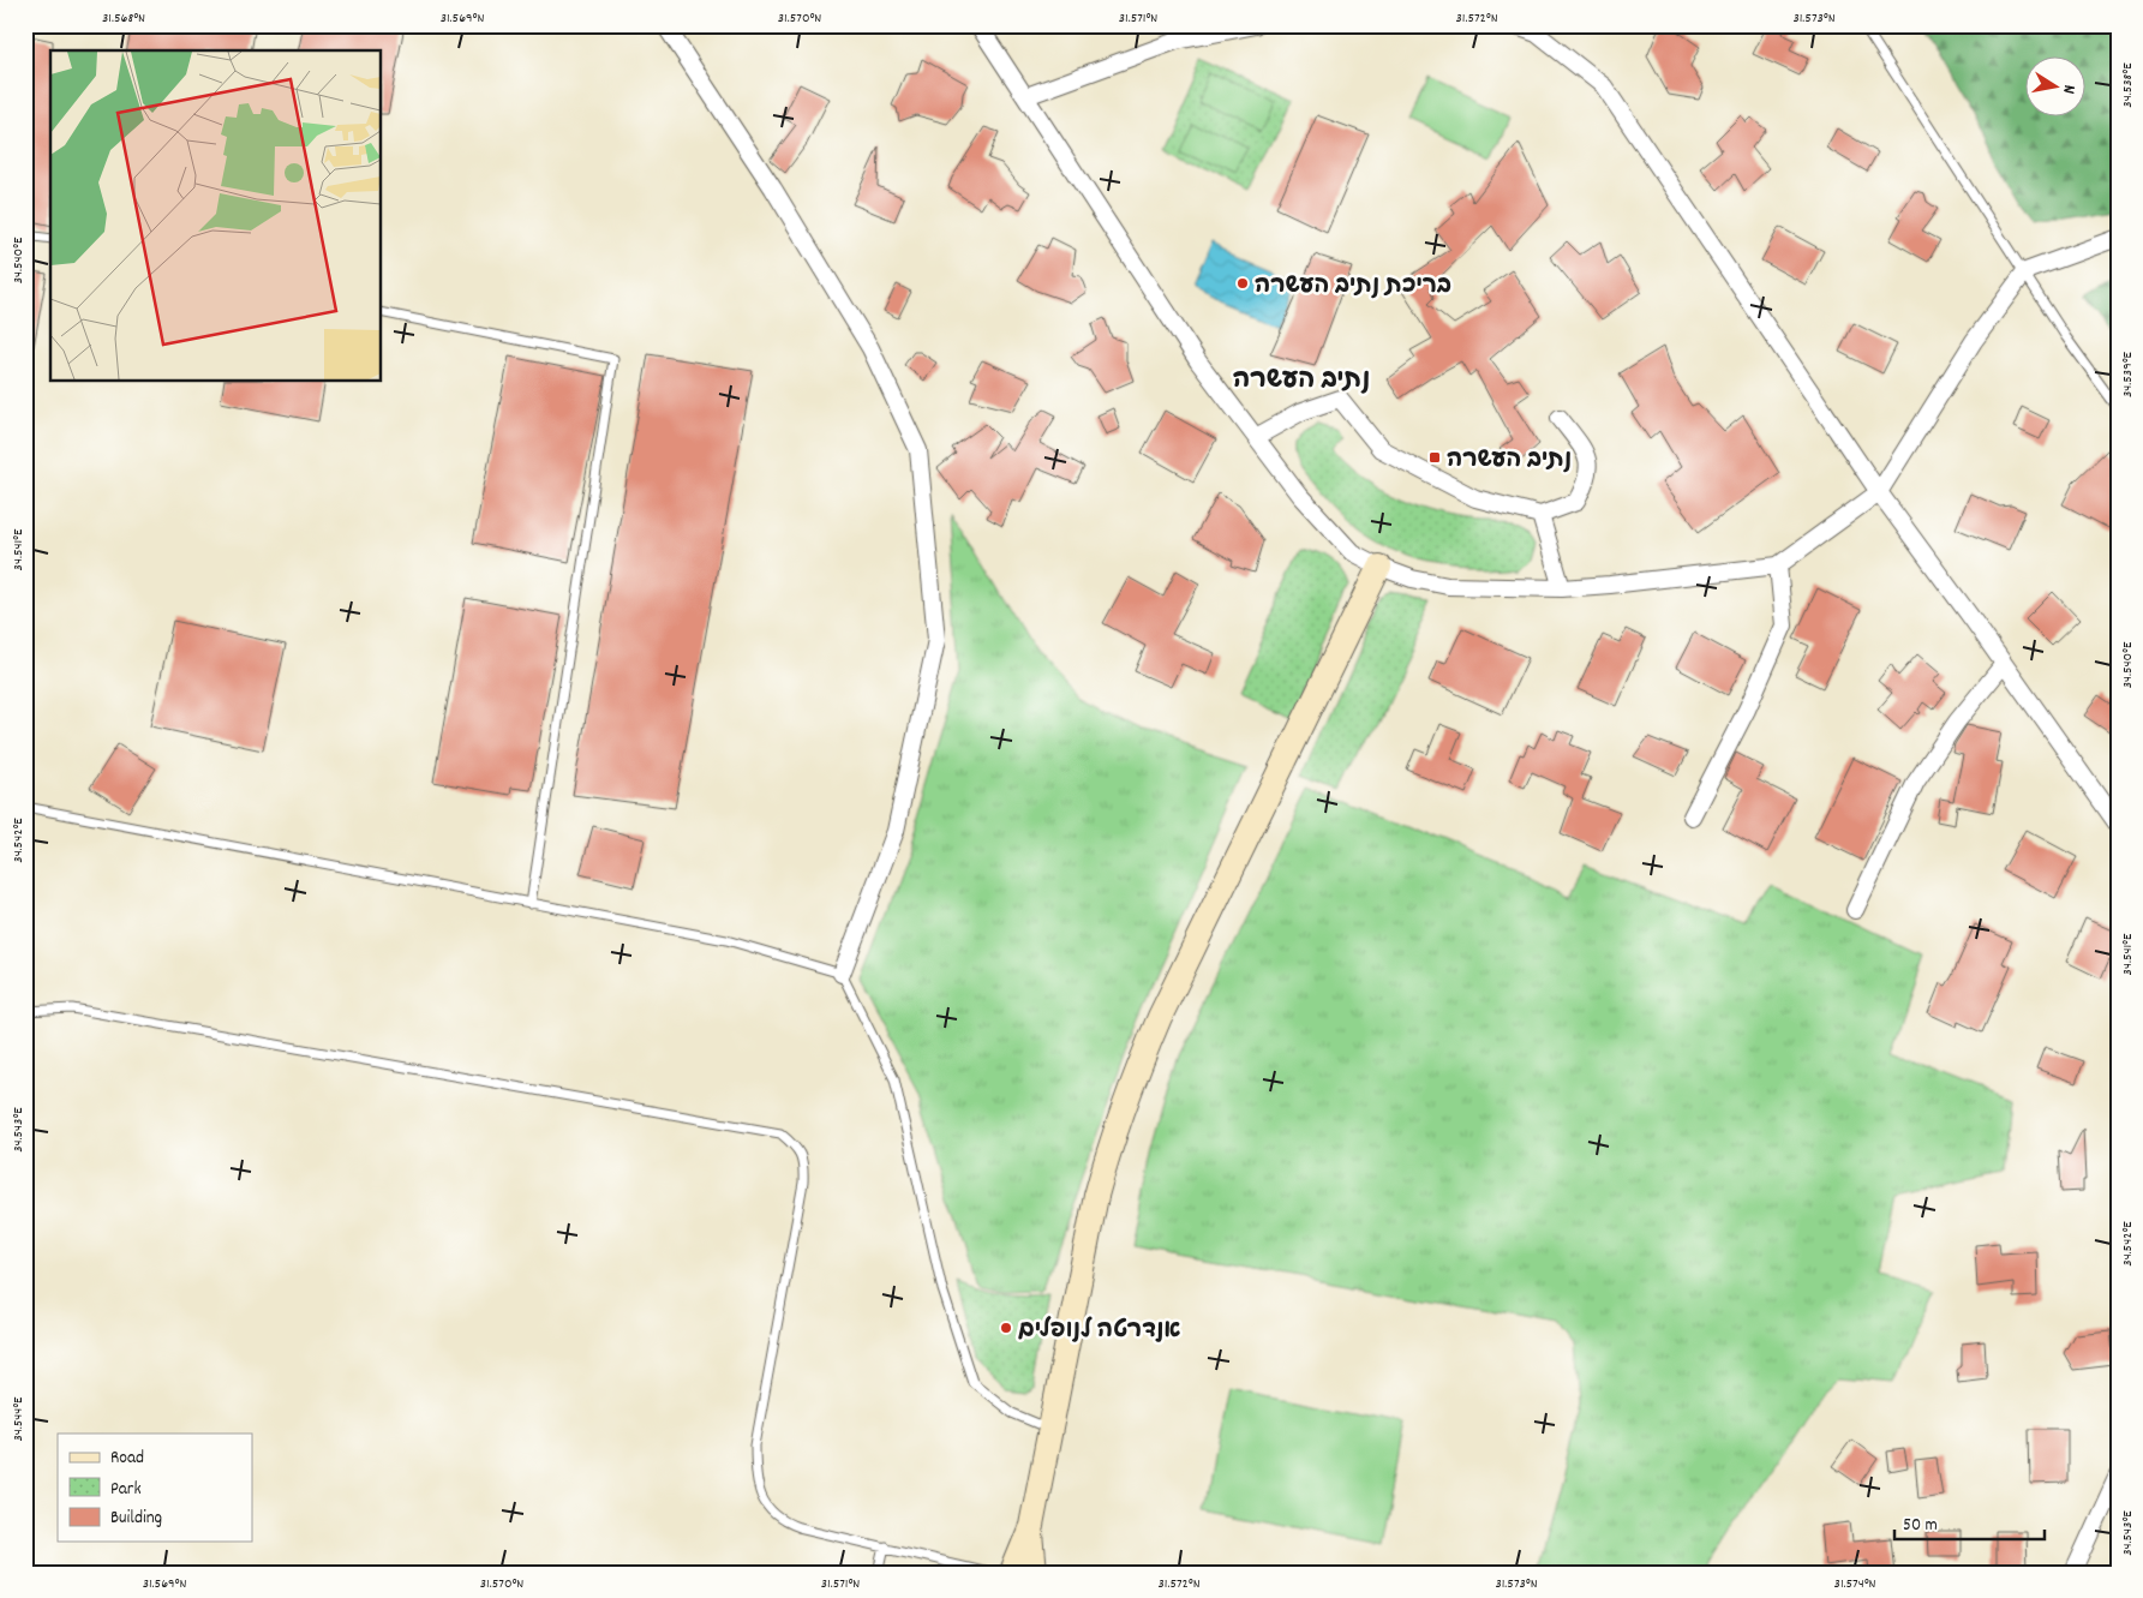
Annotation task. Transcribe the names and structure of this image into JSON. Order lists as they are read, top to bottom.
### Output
{
  "districts": ["נתיב העשרה"],
  "places": {
    "other": ["בריכת נתיב העשרה", "אנדרטה לנופלים"],
    "transit": ["נתיב העשרה"]
  },
  "legend": ["Road", "Park", "Building"],
  "scale_bar": "50 m",
  "north": "right",
  "coordinates": [
    "31.568°N",
    "31.569°N",
    "31.570°N",
    "31.571°N",
    "31.572°N",
    "31.573°N",
    "34.538°E",
    "34.540°E",
    "34.539°E",
    "34.541°E",
    "34.542°E",
    "34.543°E",
    "34.544°E",
    "31.574°N"
  ]
}
